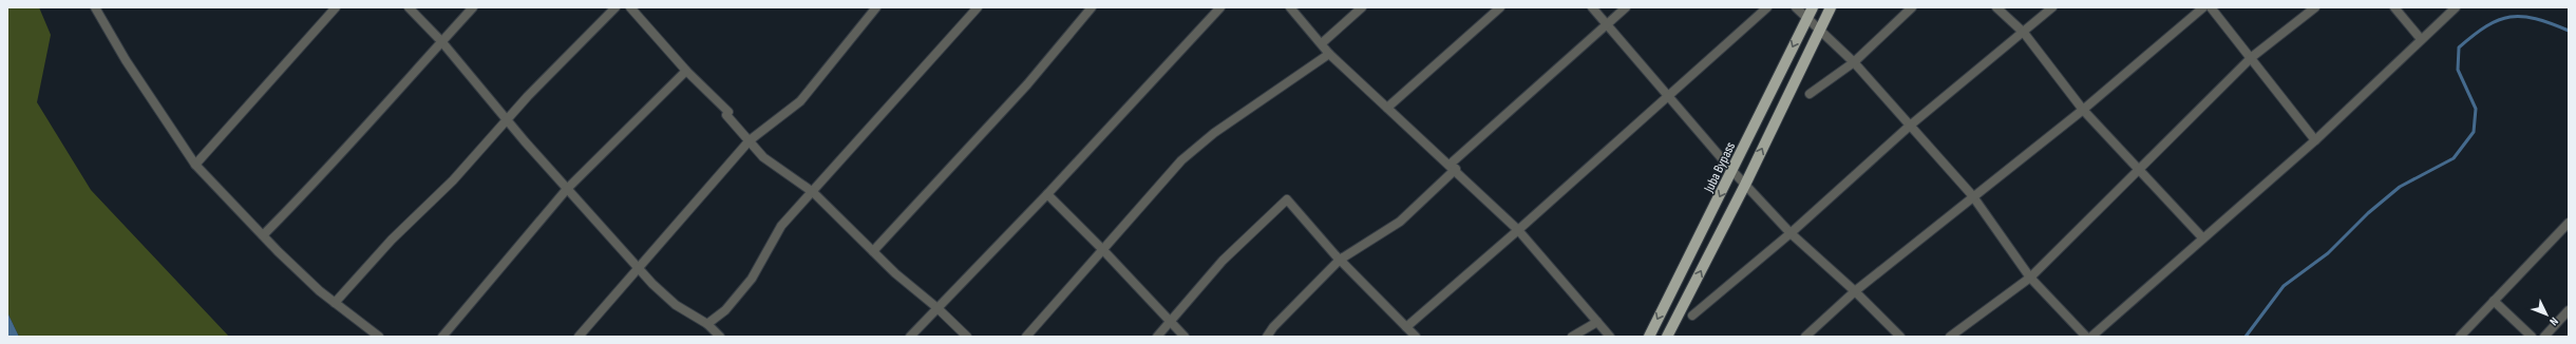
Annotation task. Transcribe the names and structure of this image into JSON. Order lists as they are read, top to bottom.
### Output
{
  "streets": {
    "main road": ["Juba Bypass"]
  },
  "north": "bottom right"
}
